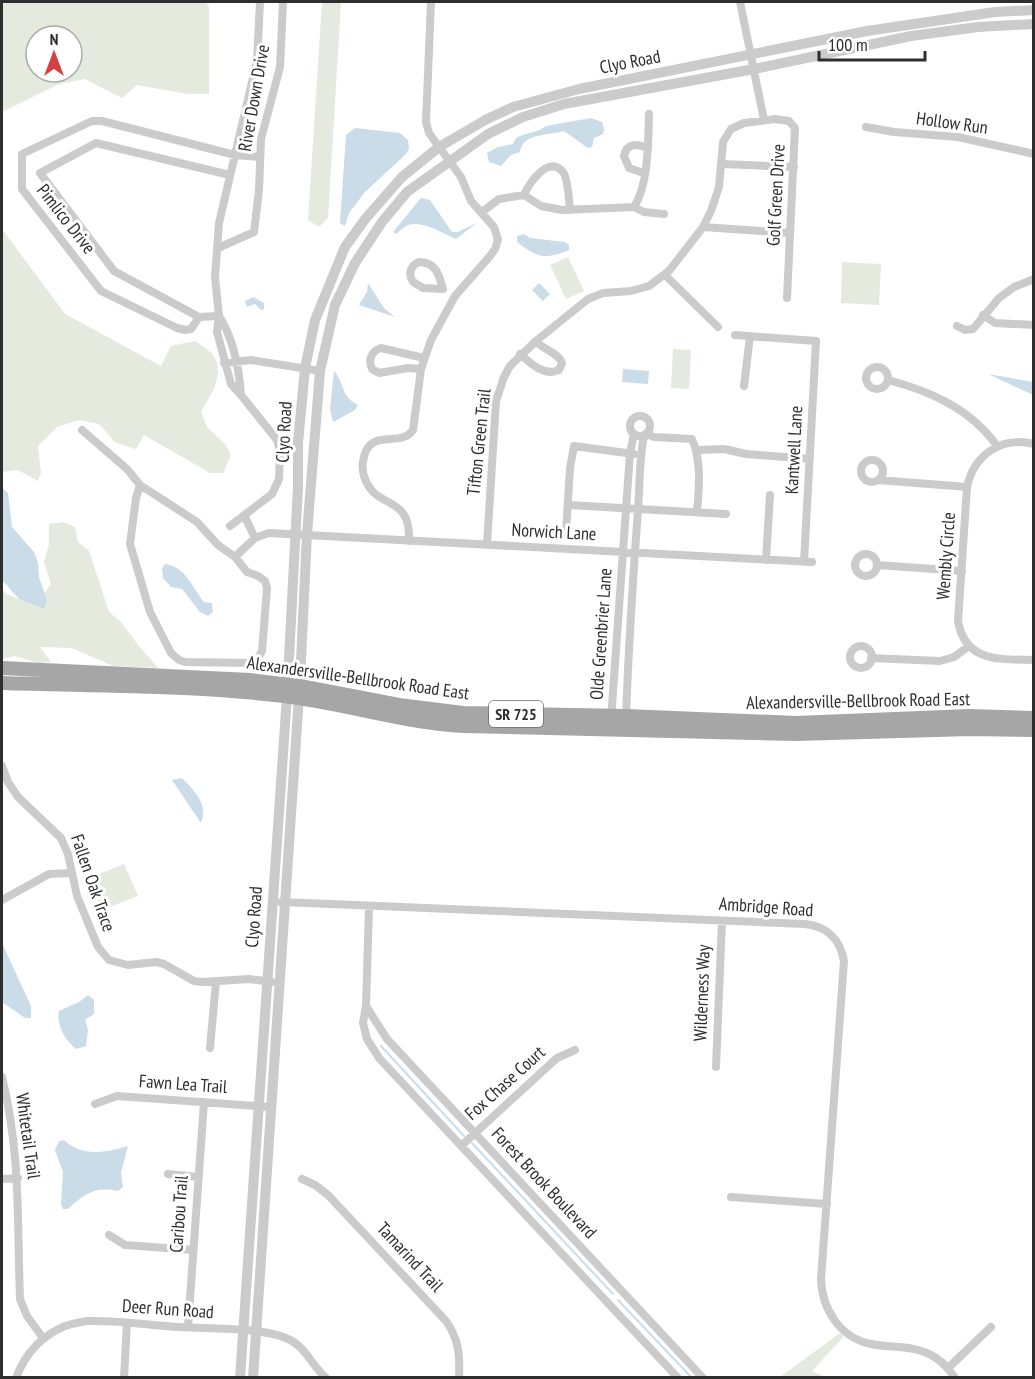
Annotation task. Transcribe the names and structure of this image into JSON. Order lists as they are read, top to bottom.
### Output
{
  "streets": {
    "main road": ["Alexandersville-Bellbrook Road East", "SR 725"],
    "street": [
      "Clyo Road",
      "River Down Drive",
      "Hollow Run",
      "Golf Green Drive",
      "Pimlico Drive",
      "Tifton Green Trail",
      "Kantwell Lane",
      "Norwich Lane",
      "Wembly Circle",
      "Olde Greenbrier Lane",
      "Fallen Oak Trace",
      "Ambridge Road",
      "Wilderness Way",
      "Fox Chase Court",
      "Fawn Lea Trail",
      "Whitetail Trail",
      "Forest Brook Boulevard",
      "Caribou Trail",
      "Tamarind Trail",
      "Deer Run Road"
    ]
  },
  "crossings": [
    ["Clyo Road", "Norwich Lane"],
    ["Clyo Road", "Alexandersville-Bellbrook Road East"],
    ["Clyo Road", "Fallen Oak Trace"],
    ["Clyo Road", "Ambridge Road"],
    ["Clyo Road", "Fawn Lea Trail"],
    ["Clyo Road", "Deer Run Road"],
    ["River Down Drive", "Pimlico Drive"],
    ["Golf Green Drive", "Tifton Green Trail"],
    ["Tifton Green Trail", "Norwich Lane"],
    ["Kantwell Lane", "Norwich Lane"],
    ["Norwich Lane", "Olde Greenbrier Lane"],
    ["Olde Greenbrier Lane", "Alexandersville-Bellbrook Road East"],
    ["Ambridge Road", "Wilderness Way"],
    ["Ambridge Road", "Forest Brook Boulevard"],
    ["Fox Chase Court", "Forest Brook Boulevard"],
    ["Fawn Lea Trail", "Caribou Trail"],
    ["Whitetail Trail", "Deer Run Road"],
    ["Caribou Trail", "Deer Run Road"]
  ],
  "scale_bar": "100 m",
  "north": "top"
}
